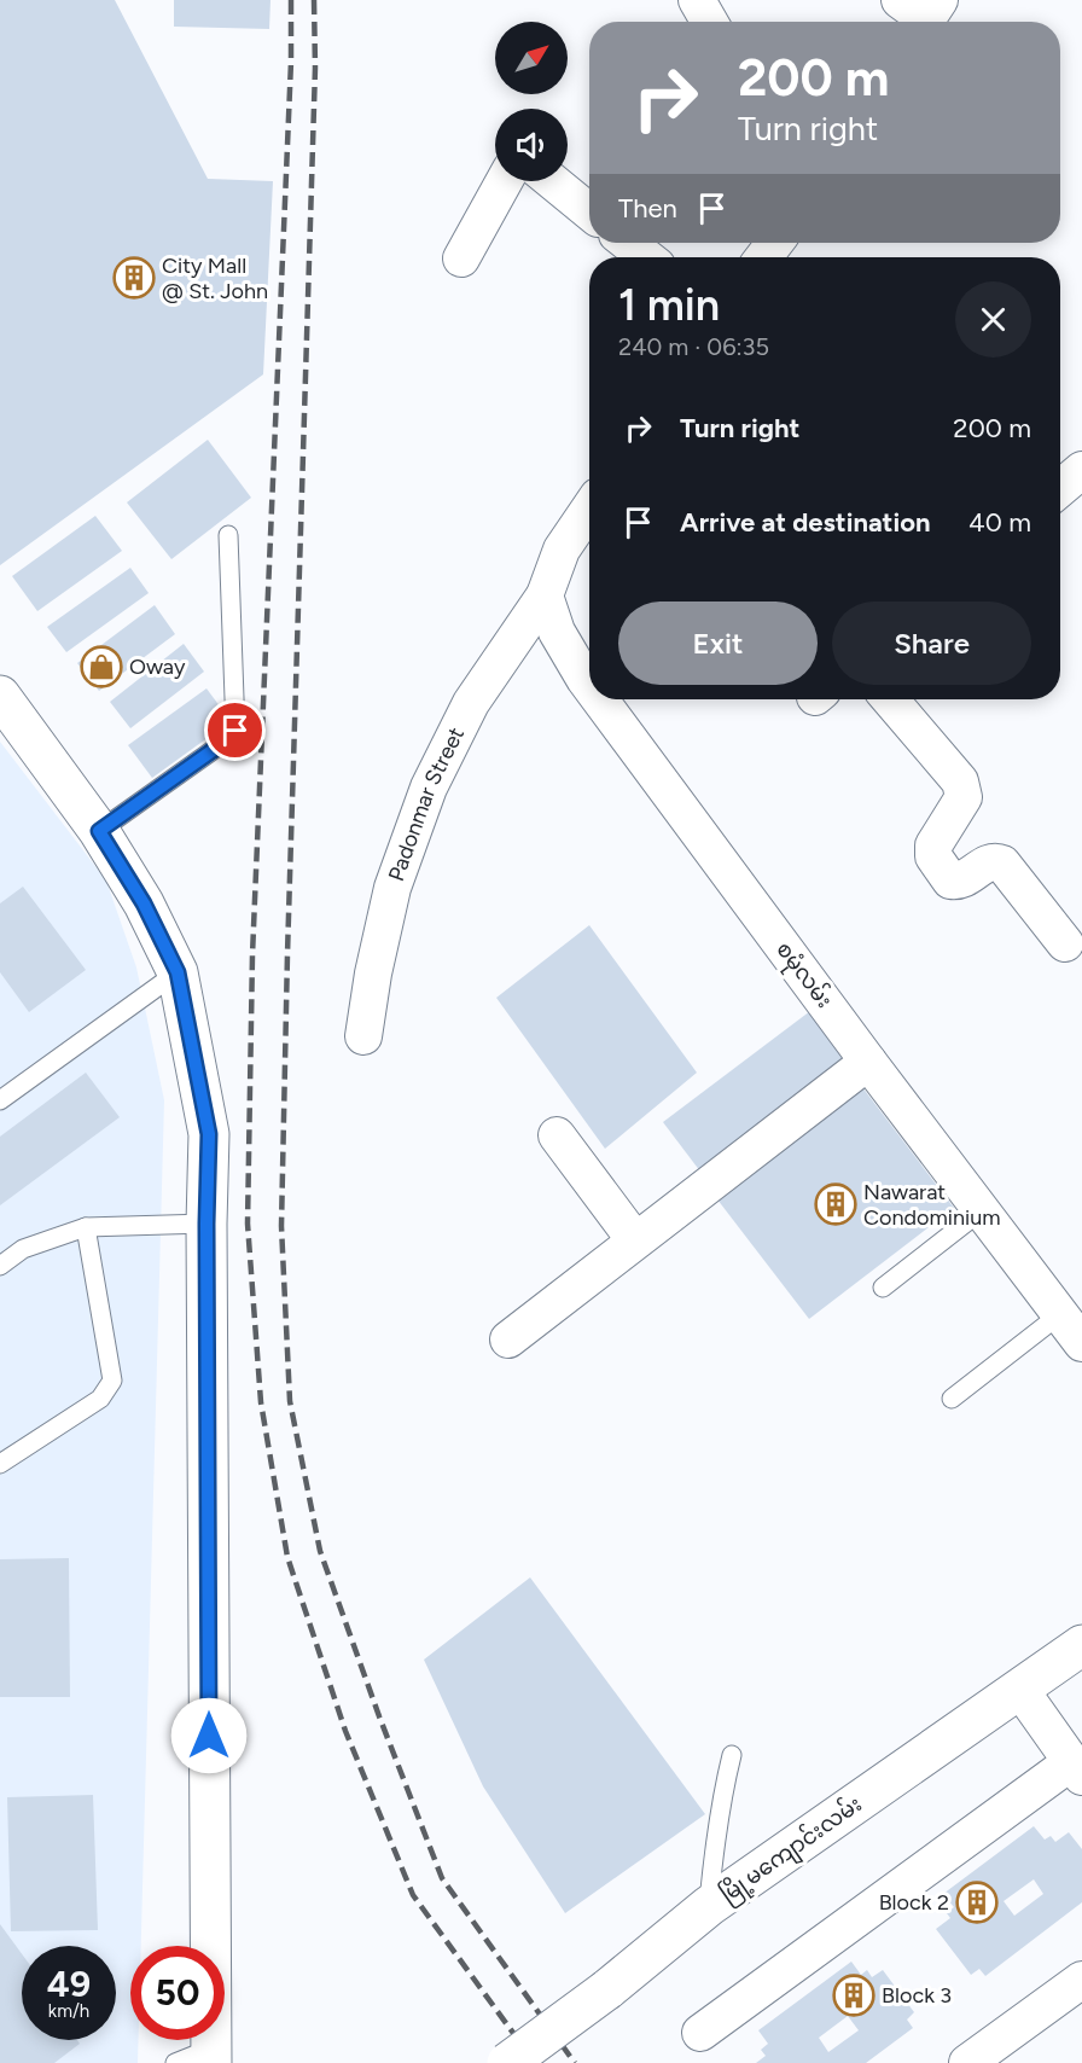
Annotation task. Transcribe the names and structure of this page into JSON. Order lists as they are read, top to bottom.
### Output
{
  "streets": {
    "main road": ["မြို့မကျောင်းလမ်း"],
    "street": ["Padonmar Street", "စမုံလမ်း"]
  },
  "crossings": [
    ["Padonmar Street", "စမုံလမ်း"]
  ],
  "places": {
    "building": [
      "City Mall @ St. John",
      "Nawarat Condominium",
      "Block 2",
      "Block 3"
    ],
    "shop": ["Oway"]
  },
  "north": "top right",
  "page": {
    "turn": ["200 m", "Turn right"],
    "then": "Then",
    "heading": ["1 min", "240 m · 06:35"],
    "list": [
      {
        "name": "Turn right",
        "value": "200 m"
      },
      {
        "name": "Arrive at destination",
        "value": "40 m"
      }
    ],
    "buttons": ["Exit", "Share"],
    "speed": "49 km/h",
    "limit": "50"
  }
}
